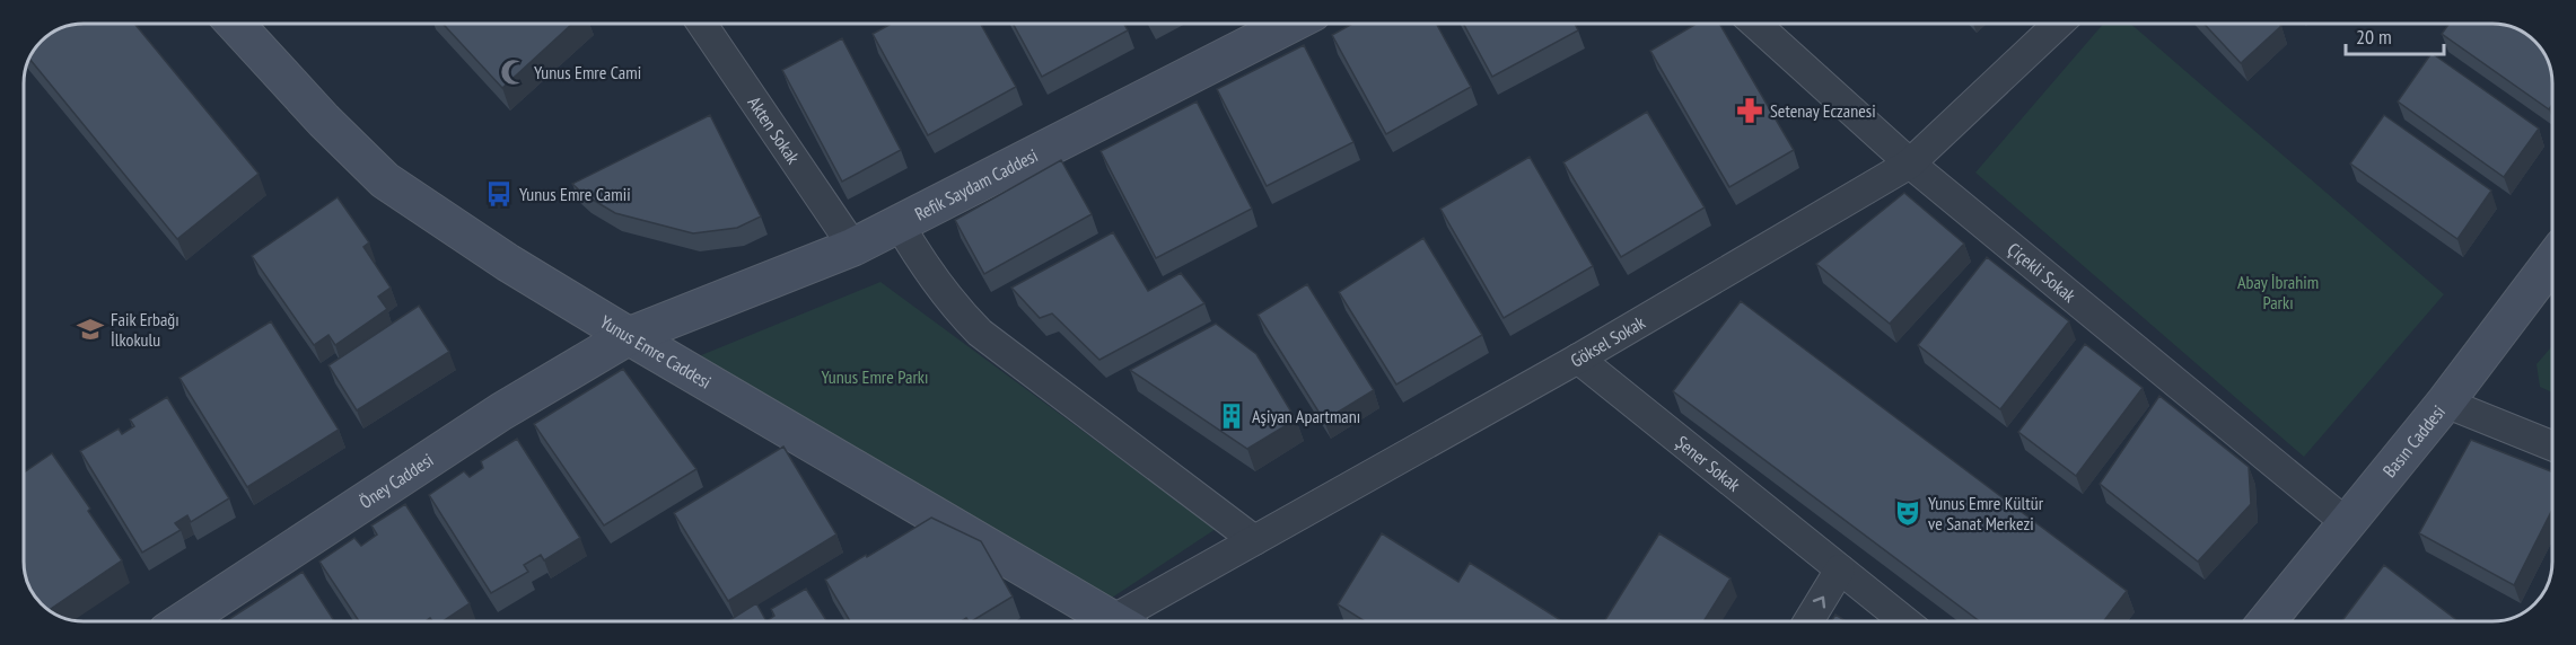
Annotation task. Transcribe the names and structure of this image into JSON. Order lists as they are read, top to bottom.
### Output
{
  "streets": {
    "street": [
      "Akten Sokak",
      "Refik Saydam Caddesi",
      "Çiçekli Sokak",
      "Göksel Sokak",
      "Yunus Emre Caddesi",
      "Basın Caddesi",
      "Şener Sokak",
      "Öney Caddesi"
    ]
  },
  "crossings": [
    ["Akten Sokak", "Refik Saydam Caddesi"],
    ["Refik Saydam Caddesi", "Yunus Emre Caddesi"],
    ["Refik Saydam Caddesi", "Öney Caddesi"],
    ["Çiçekli Sokak", "Göksel Sokak"],
    ["Çiçekli Sokak", "Basın Caddesi"],
    ["Göksel Sokak", "Şener Sokak"],
    ["Yunus Emre Caddesi", "Öney Caddesi"]
  ],
  "parks": ["Abay İbrahim Parkı", "Yunus Emre Parkı"],
  "places": {
    "mosque": ["Yunus Emre Cami"],
    "pharmacy": ["Setenay Eczanesi"],
    "bus stop": ["Yunus Emre Camii"],
    "school or university": ["Faik Erbağı İlkokulu"],
    "building": ["Aşiyan Apartmanı"],
    "theatre": ["Yunus Emre Kültür ve Sanat Merkezi"]
  },
  "scale_bar": "20 m"
}
